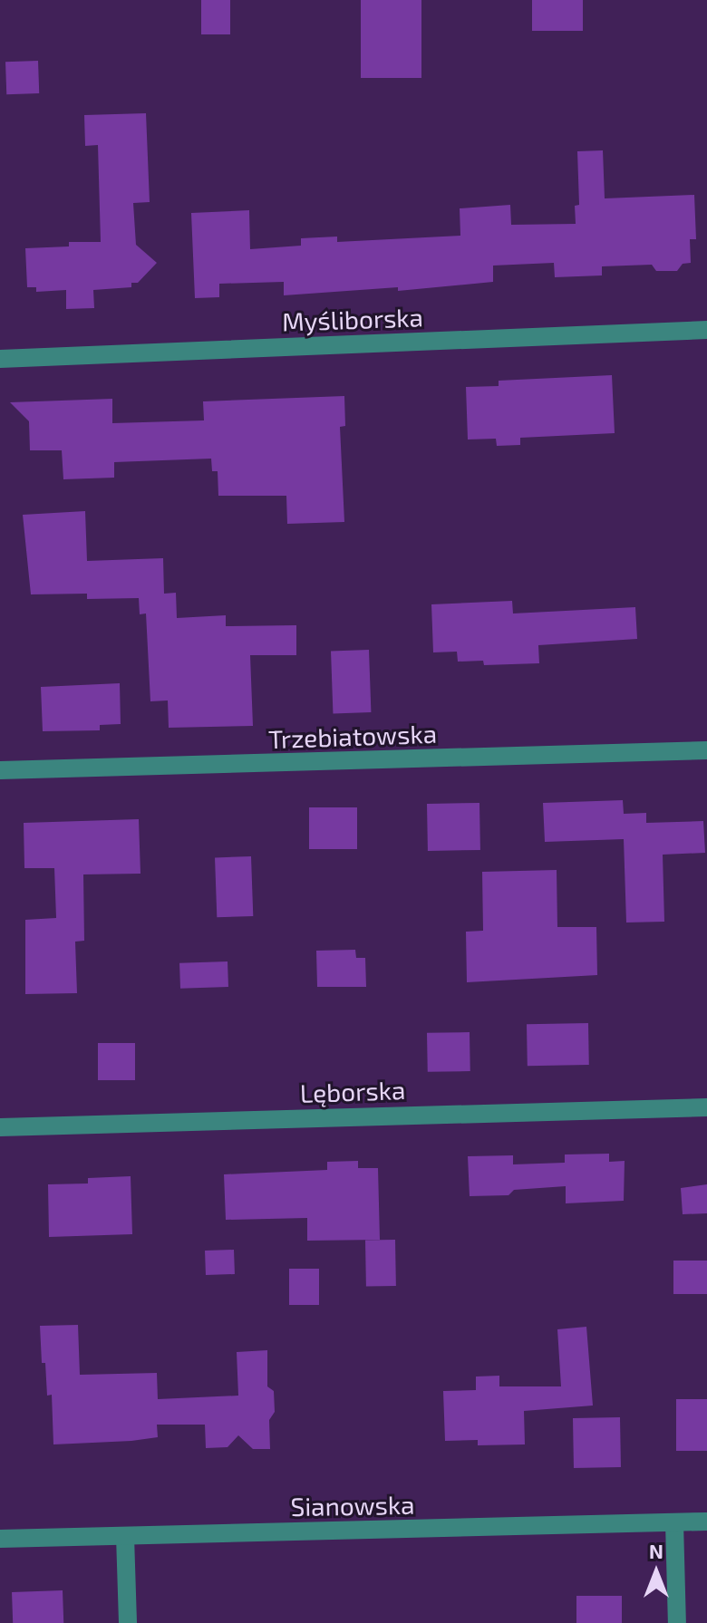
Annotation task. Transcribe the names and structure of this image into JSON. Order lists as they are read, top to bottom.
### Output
{
  "streets": {
    "street": [
      "Myśliborska",
      "Trzebiatowska",
      "Lęborska",
      "Sianowska"
    ]
  },
  "north": "top"
}
